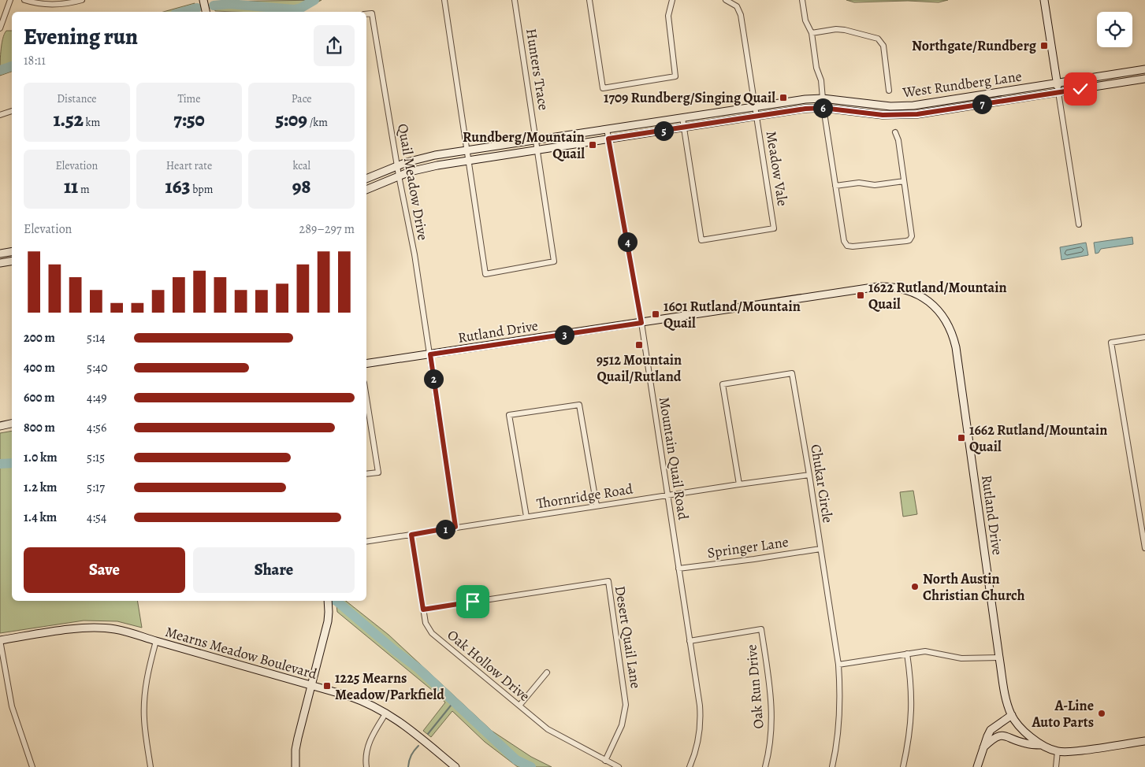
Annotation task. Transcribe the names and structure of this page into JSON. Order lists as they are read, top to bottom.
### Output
{
  "streets": {
    "street": [
      "Hunters Trace",
      "West Rundberg Lane",
      "Meadow Vale",
      "Quail Meadow Drive",
      "Rutland Drive",
      "Mountain Quail Road",
      "Chukar Circle",
      "Thornridge Road",
      "Springer Lane",
      "Desert Quail Lane",
      "Mearns Meadow Boulevard",
      "Oak Hollow Drive",
      "Oak Run Drive"
    ]
  },
  "crossings": [
    ["Hunters Trace", "West Rundberg Lane"],
    ["West Rundberg Lane", "Meadow Vale"],
    ["West Rundberg Lane", "Quail Meadow Drive"],
    ["West Rundberg Lane", "Mountain Quail Road"],
    ["Quail Meadow Drive", "Rutland Drive"],
    ["Quail Meadow Drive", "Thornridge Road"],
    ["Rutland Drive", "Mountain Quail Road"],
    ["Mountain Quail Road", "Thornridge Road"],
    ["Mountain Quail Road", "Springer Lane"],
    ["Mountain Quail Road", "Oak Run Drive"],
    ["Chukar Circle", "Thornridge Road"],
    ["Chukar Circle", "Springer Lane"],
    ["Thornridge Road", "Oak Hollow Drive"],
    ["Desert Quail Lane", "Oak Hollow Drive"]
  ],
  "places": {
    "transit": [
      "Northgate/Rundberg",
      "1709 Rundberg/Singing Quail",
      "Rundberg/Mountain Quail",
      "1622 Rutland/Mountain Quail",
      "1601 Rutland/Mountain Quail",
      "9512 Mountain Quail/Rutland",
      "1662 Rutland/Mountain Quail",
      "1225 Mearns Meadow/Parkfield"
    ],
    "other": ["North Austin Christian Church", "A-Line Auto Parts"]
  },
  "page": {
    "heading": ["Evening run", "18:11"],
    "stats": [
      ["Distance", "1.52 km"],
      ["Time", "7:50"],
      ["Pace", "5:09 /km"],
      ["Elevation", "11 m"],
      ["Heart rate", "163 bpm"],
      ["kcal", "98"]
    ],
    "pins": [
      "7",
      "6",
      "5",
      "4",
      "3",
      "2",
      "1"
    ],
    "chart": ["Elevation", "289–297 m"],
    "list": [
      {
        "name": "200 m",
        "note": "5:14"
      },
      {
        "name": "400 m",
        "note": "5:40"
      },
      {
        "name": "600 m",
        "note": "4:49"
      },
      {
        "name": "800 m",
        "note": "4:56"
      },
      {
        "name": "1.0 km",
        "note": "5:15"
      },
      {
        "name": "1.2 km",
        "note": "5:17"
      },
      {
        "name": "1.4 km",
        "note": "4:54"
      }
    ],
    "buttons": ["Save", "Share"]
  }
}
